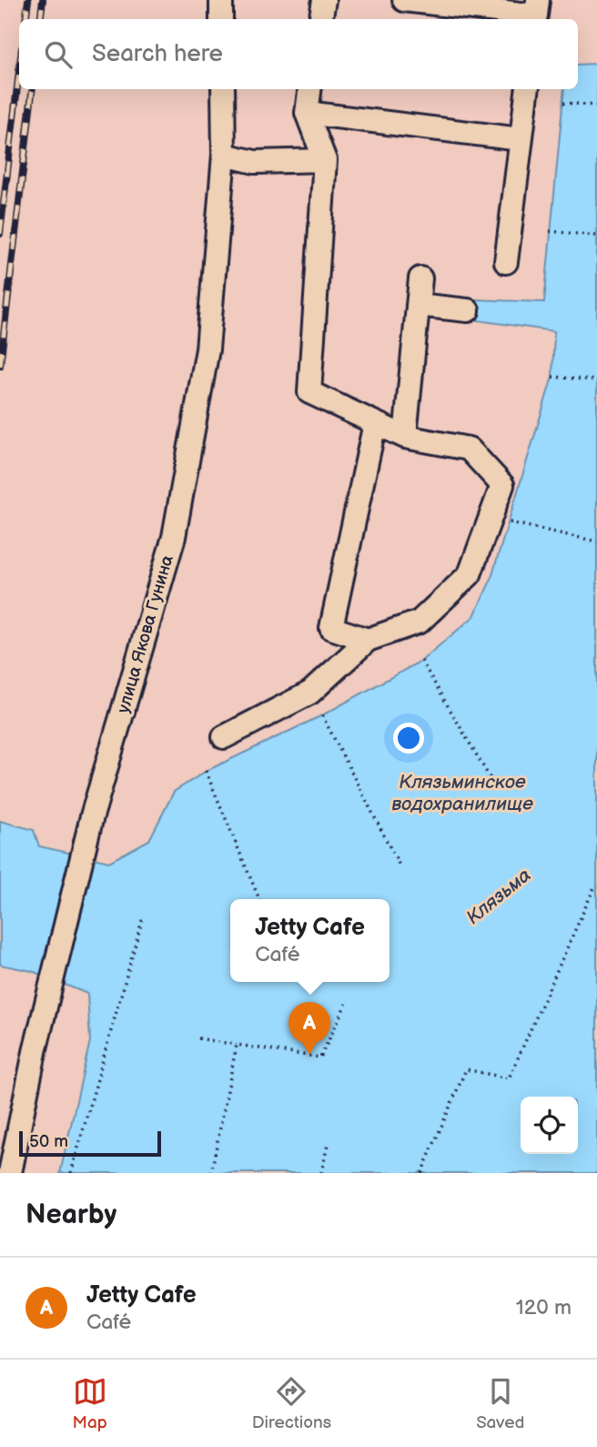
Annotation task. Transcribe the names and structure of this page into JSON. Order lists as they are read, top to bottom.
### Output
{
  "streets": {
    "street": ["улица Якова Гунина"]
  },
  "water": ["Клязьминское водохранилище", "Клязьма"],
  "scale_bar": "50 m",
  "page": {
    "search": "Search here",
    "popup": ["Jetty Cafe", "Café"],
    "pins": "A",
    "scale": "50 m",
    "heading": "Nearby",
    "list": [
      {
        "mark": "A",
        "name": "Jetty Cafe",
        "note": "Café",
        "value": "120 m"
      }
    ],
    "nav": ["Map", "Directions", "Saved"]
  }
}
